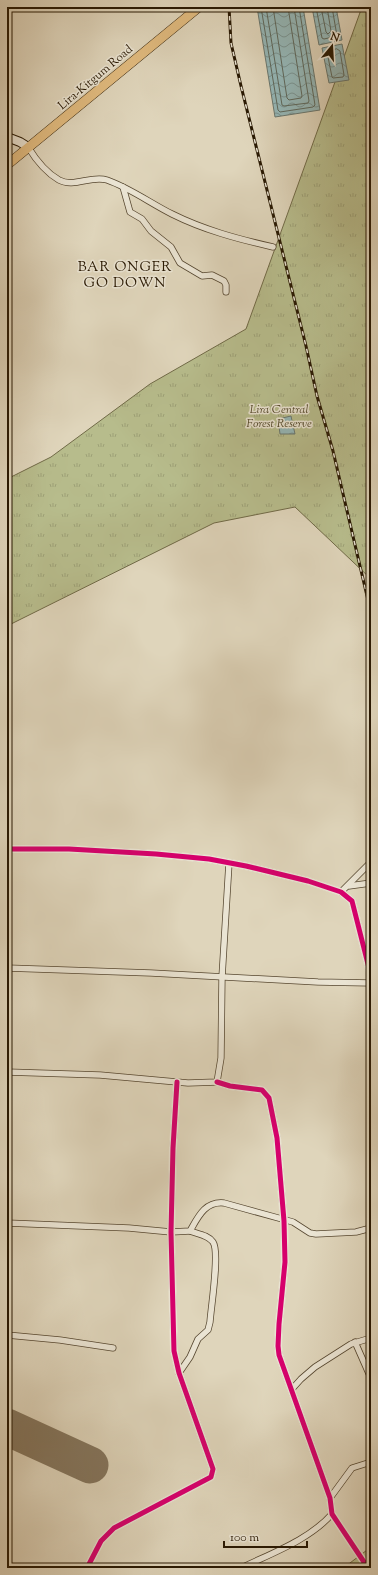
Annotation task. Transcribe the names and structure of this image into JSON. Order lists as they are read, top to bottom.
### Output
{
  "streets": {
    "main road": ["Lira-Kitgum Road"]
  },
  "districts": ["BAR ONGER GO DOWN"],
  "parks": ["Lira Central Forest Reserve"],
  "scale_bar": "100 m",
  "north": "top"
}
